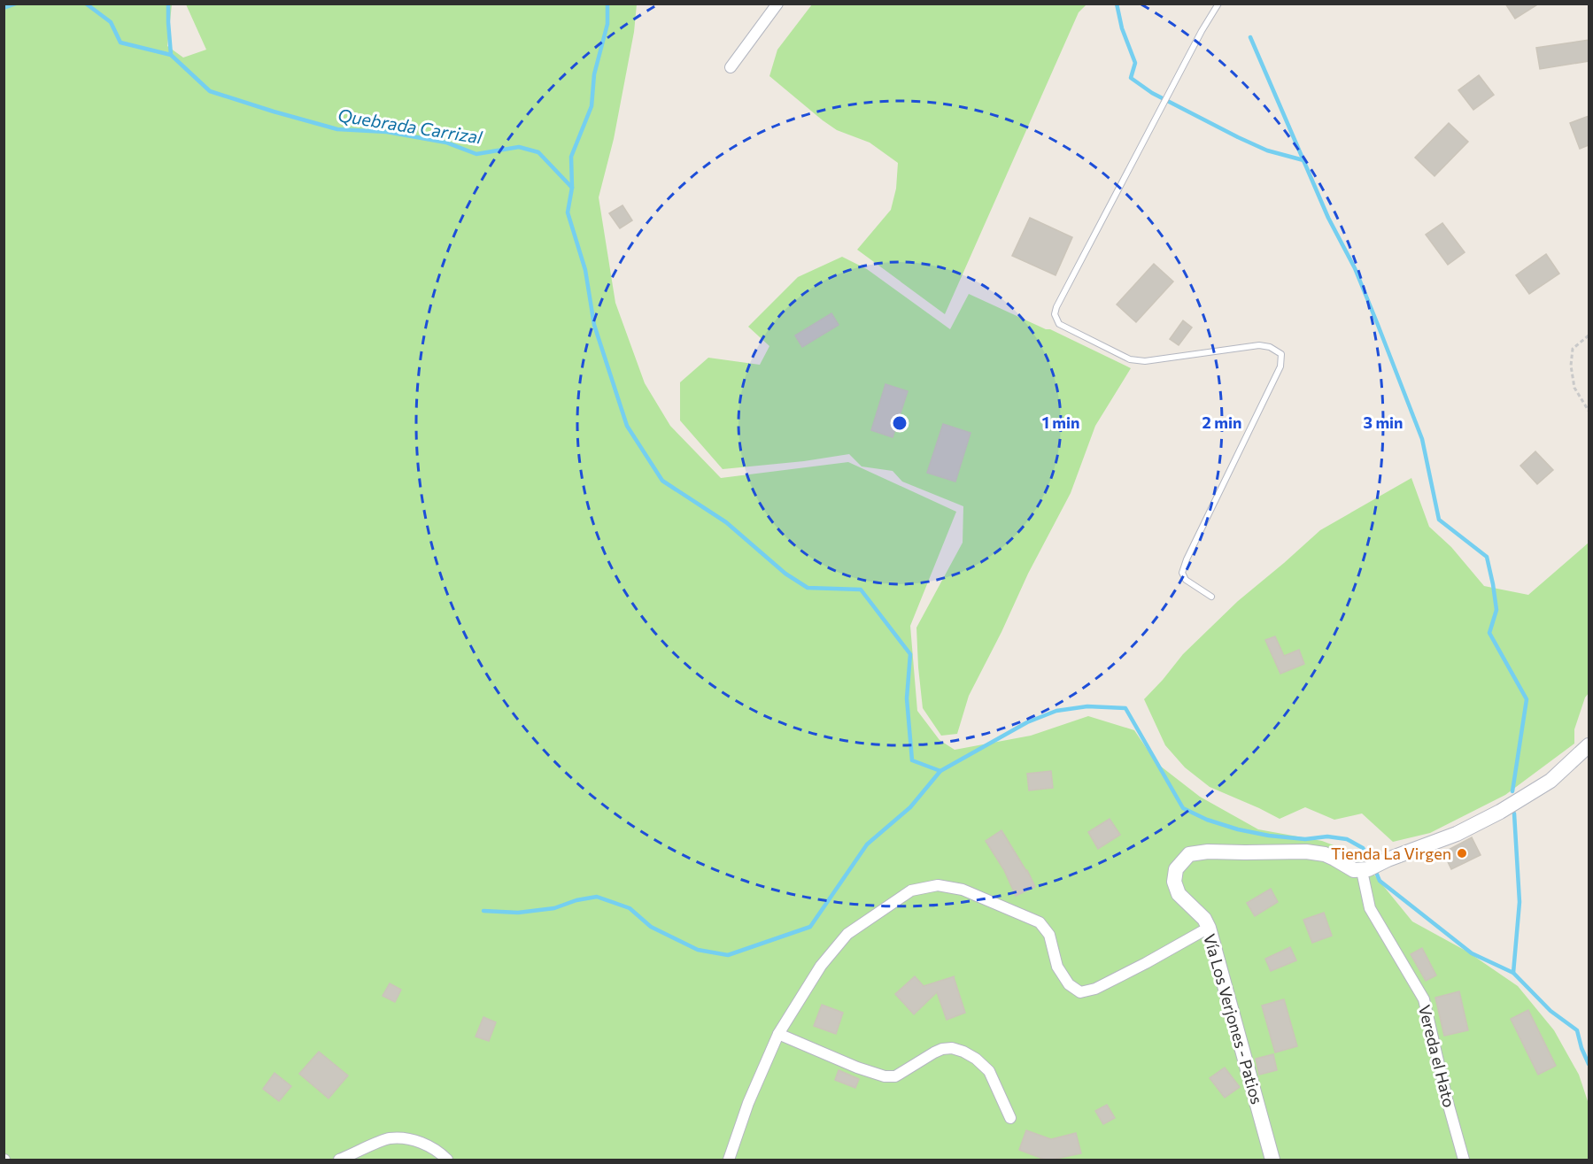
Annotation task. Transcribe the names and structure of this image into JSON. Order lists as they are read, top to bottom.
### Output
{
  "streets": {
    "street": ["Vía Los Verjones - Patios", "Vereda el Hato"]
  },
  "crossings": [
    ["Vía Los Verjones - Patios", "Vereda el Hato"]
  ],
  "water": ["Quebrada Carrizal"],
  "places": ["Tienda La Virgen"],
  "rings": ["1 min", "2 min", "3 min"]
}
